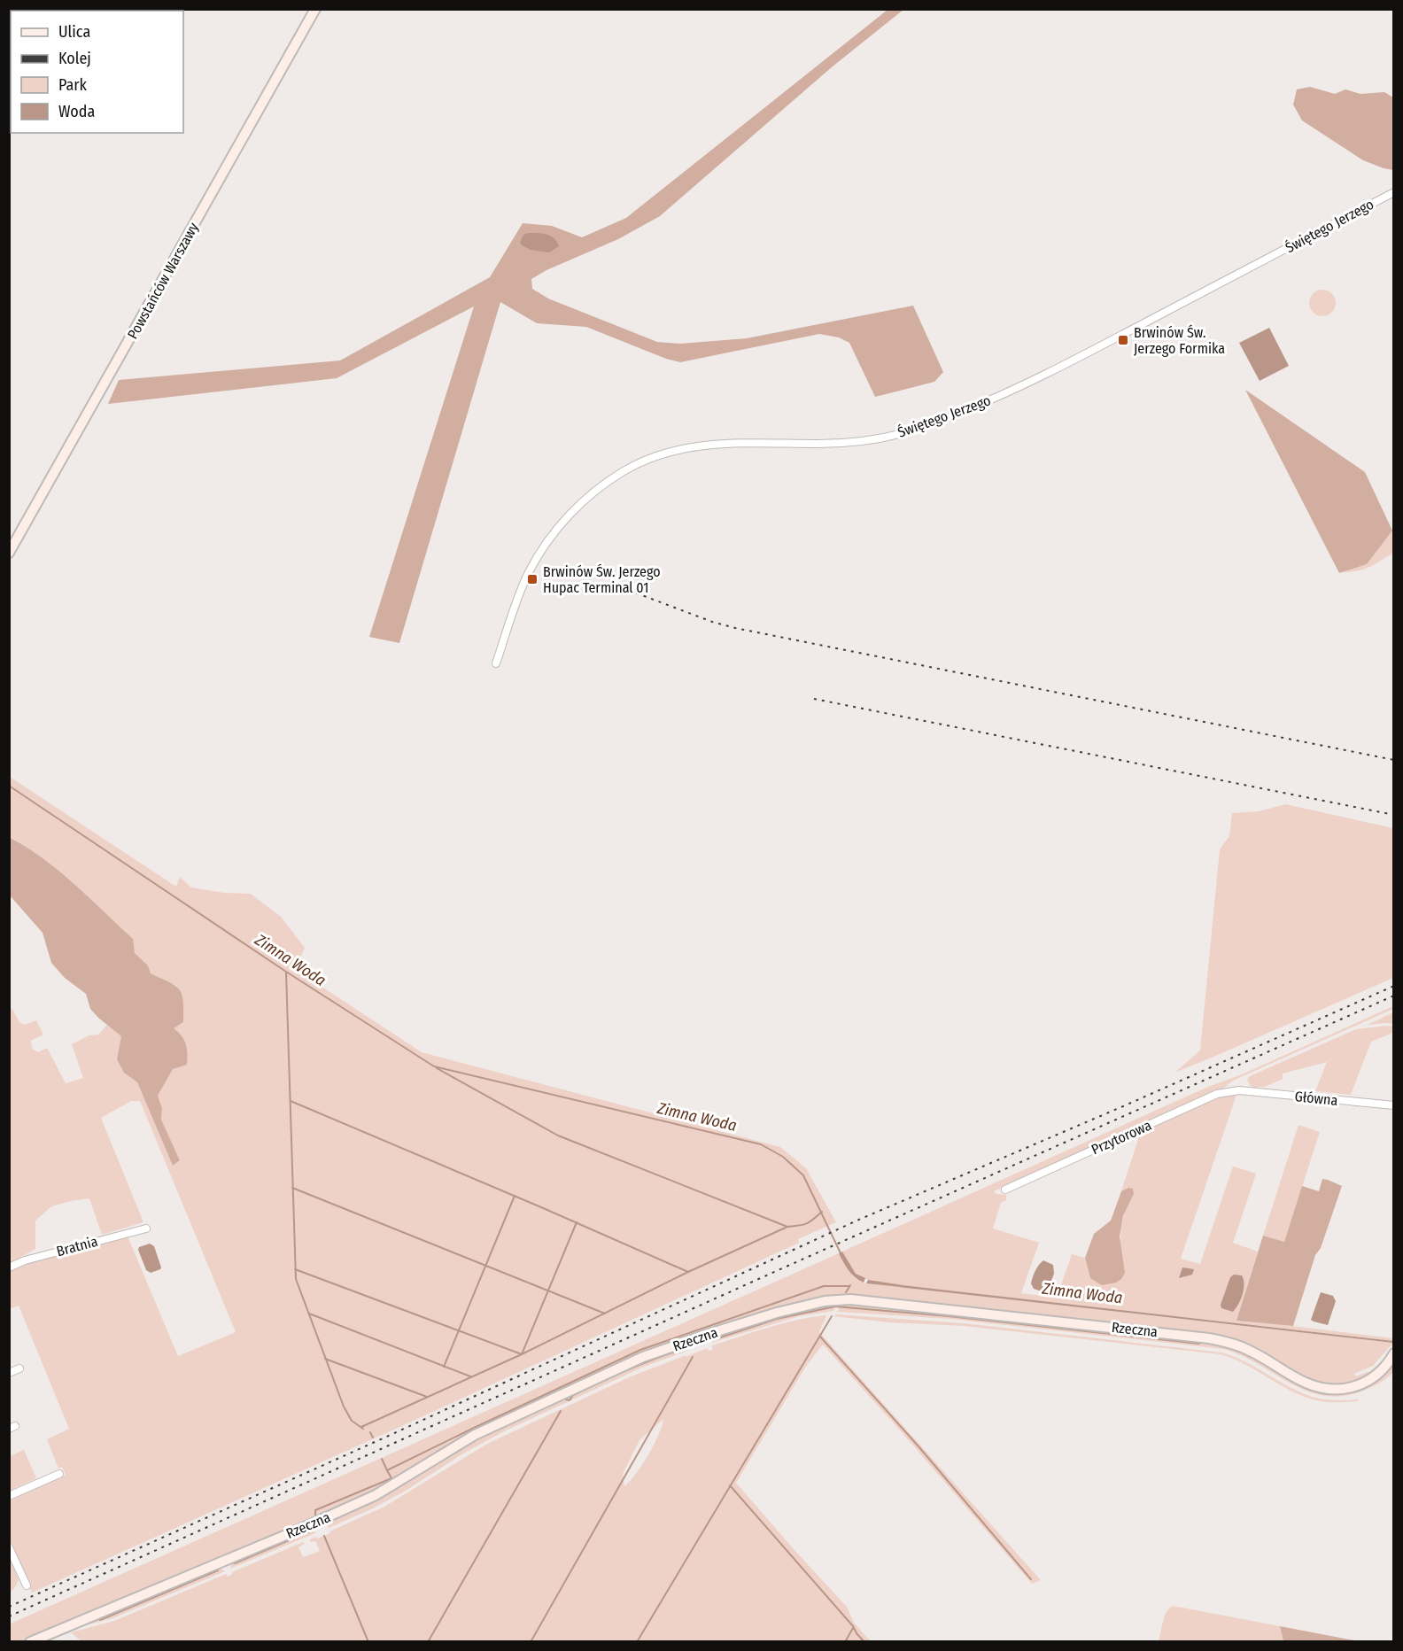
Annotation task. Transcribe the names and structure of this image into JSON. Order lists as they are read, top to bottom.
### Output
{
  "streets": {
    "street": [
      "Świętego Jerzego",
      "Powstańców Warszawy",
      "Główna",
      "Przytorowa",
      "Bratnia",
      "Rzeczna"
    ]
  },
  "crossings": [
    ["Główna", "Przytorowa"]
  ],
  "water": ["Zimna Woda"],
  "places": {
    "transit": ["Brwinów Św. Jerzego Formika", "Brwinów Św. Jerzego Hupac Terminal 01"]
  },
  "legend": [
    "Ulica",
    "Kolej",
    "Park",
    "Woda"
  ]
}
